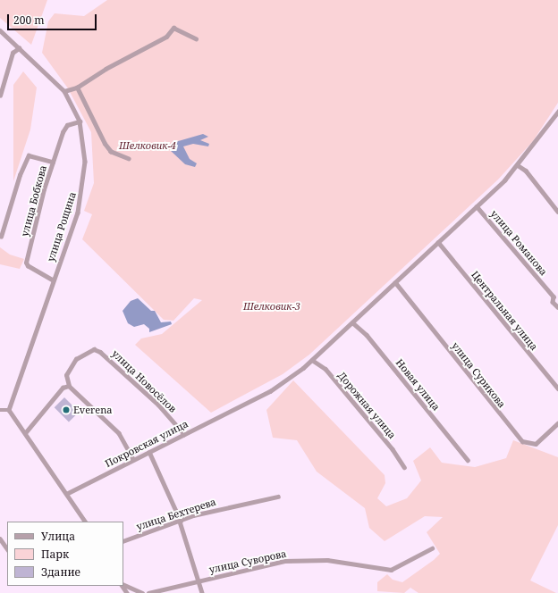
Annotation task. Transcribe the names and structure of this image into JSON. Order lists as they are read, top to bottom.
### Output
{
  "streets": {
    "street": [
      "улица Бобкова",
      "улица Рощина",
      "улица Романова",
      "Центральная улица",
      "улица Сурикова",
      "улица Новосёлов",
      "Новая улица",
      "Дорожная улица",
      "Покровская улица",
      "улица Бехтерева",
      "улица Суворова"
    ]
  },
  "crossings": [
    ["улица Бобкова", "улица Рощина"],
    ["улица Романова", "Покровская улица"],
    ["Центральная улица", "Покровская улица"],
    ["улица Сурикова", "Покровская улица"],
    ["улица Новосёлов", "Покровская улица"],
    ["Новая улица", "Покровская улица"],
    ["Дорожная улица", "Покровская улица"]
  ],
  "parks": ["Шелковик-4", "Шелковик-3"],
  "places": ["Everena"],
  "legend": ["Улица", "Парк", "Здание"],
  "scale_bar": "200 m"
}
